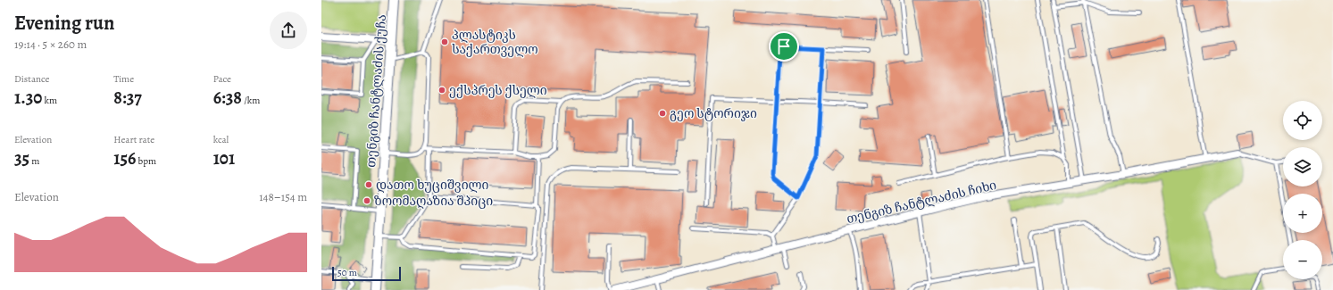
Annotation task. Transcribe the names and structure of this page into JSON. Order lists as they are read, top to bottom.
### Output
{
  "streets": {
    "street": ["თენგიზ ჩანტლაძის ქუჩა", "თენგიზ ჩანტლაძის ჩიხი"]
  },
  "places": [
    "პლასტიკს საქართველო",
    "ექსპრეს ქსელი",
    "გეო სტორიჯი",
    "დათო ხუციშვილი",
    "ზოომაღაზია შპიცი"
  ],
  "scale_bar": "50 m",
  "page": {
    "heading": ["Evening run", "19:14 · 5 × 260 m"],
    "stats": [
      ["Distance", "1.30 km"],
      ["Time", "8:37"],
      ["Pace", "6:38 /km"],
      ["Elevation", "35 m"],
      ["Heart rate", "156 bpm"],
      ["kcal", "101"]
    ],
    "map_buttons": ["+", "−"],
    "chart": ["Elevation", "148–154 m"],
    "scale": "50 m"
  }
}
